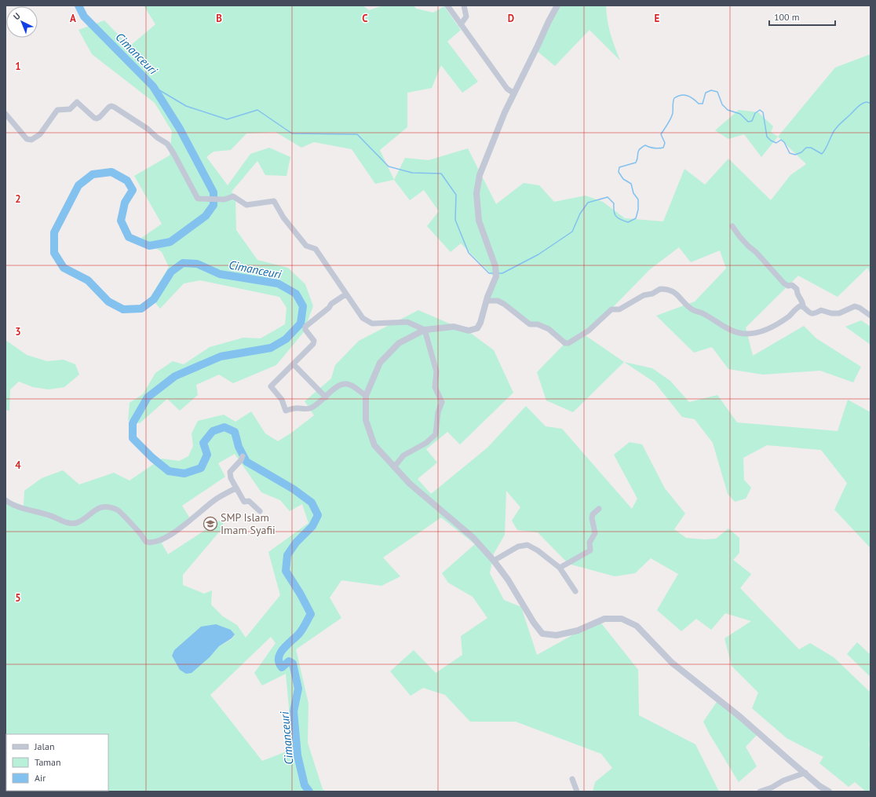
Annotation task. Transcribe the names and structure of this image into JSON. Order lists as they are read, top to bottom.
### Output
{
  "water": ["Cimanceuri"],
  "places": {
    "school or university": ["SMP Islam Imam Syafii"]
  },
  "legend": ["Jalan", "Taman", "Air"],
  "scale_bar": "100 m",
  "north": "top left",
  "grid": {
    "columns": [
      "A",
      "B",
      "C",
      "D",
      "E"
    ],
    "rows": [
      "1",
      "2",
      "3",
      "4",
      "5"
    ]
  }
}
